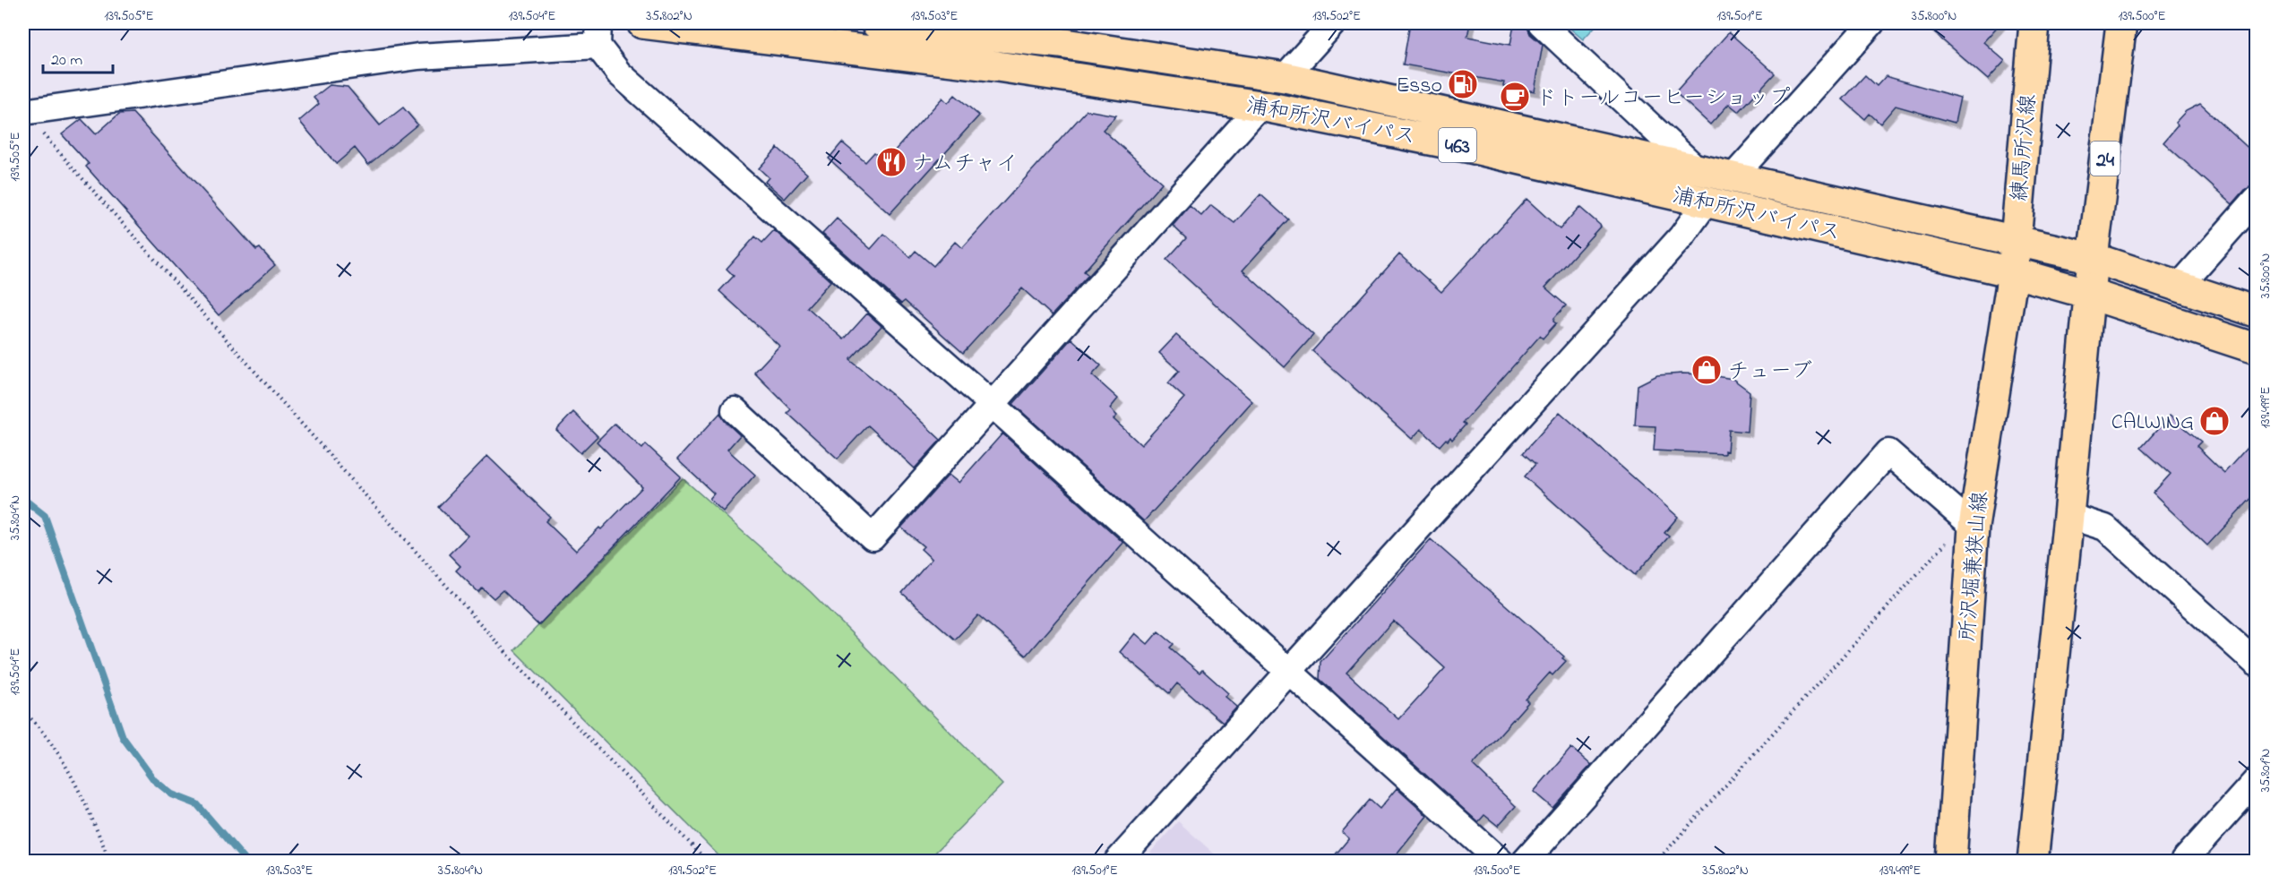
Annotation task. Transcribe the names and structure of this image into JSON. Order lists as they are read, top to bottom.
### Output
{
  "streets": {
    "main road": [
      "浦和所沢バイパス",
      "463",
      "練馬所沢線",
      "24",
      "所沢堀兼狭山線"
    ]
  },
  "crossings": [
    ["浦和所沢バイパス", "練馬所沢線"],
    ["浦和所沢バイパス", "24"],
    ["浦和所沢バイパス", "所沢堀兼狭山線"],
    ["練馬所沢線", "所沢堀兼狭山線"]
  ],
  "places": {
    "fuel station": ["Esso"],
    "cafe": ["ドトールコーヒーショップ"],
    "restaurant": ["ナムチャイ"],
    "shop": ["チューブ", "CALWING"]
  },
  "scale_bar": "20 m",
  "coordinates": [
    "139.505°E",
    "139.504°E",
    "35.802°N",
    "139.503°E",
    "139.502°E",
    "139.501°E",
    "35.800°N",
    "139.500°E",
    "139.499°E",
    "35.804°N",
    "35.801°N"
  ]
}
